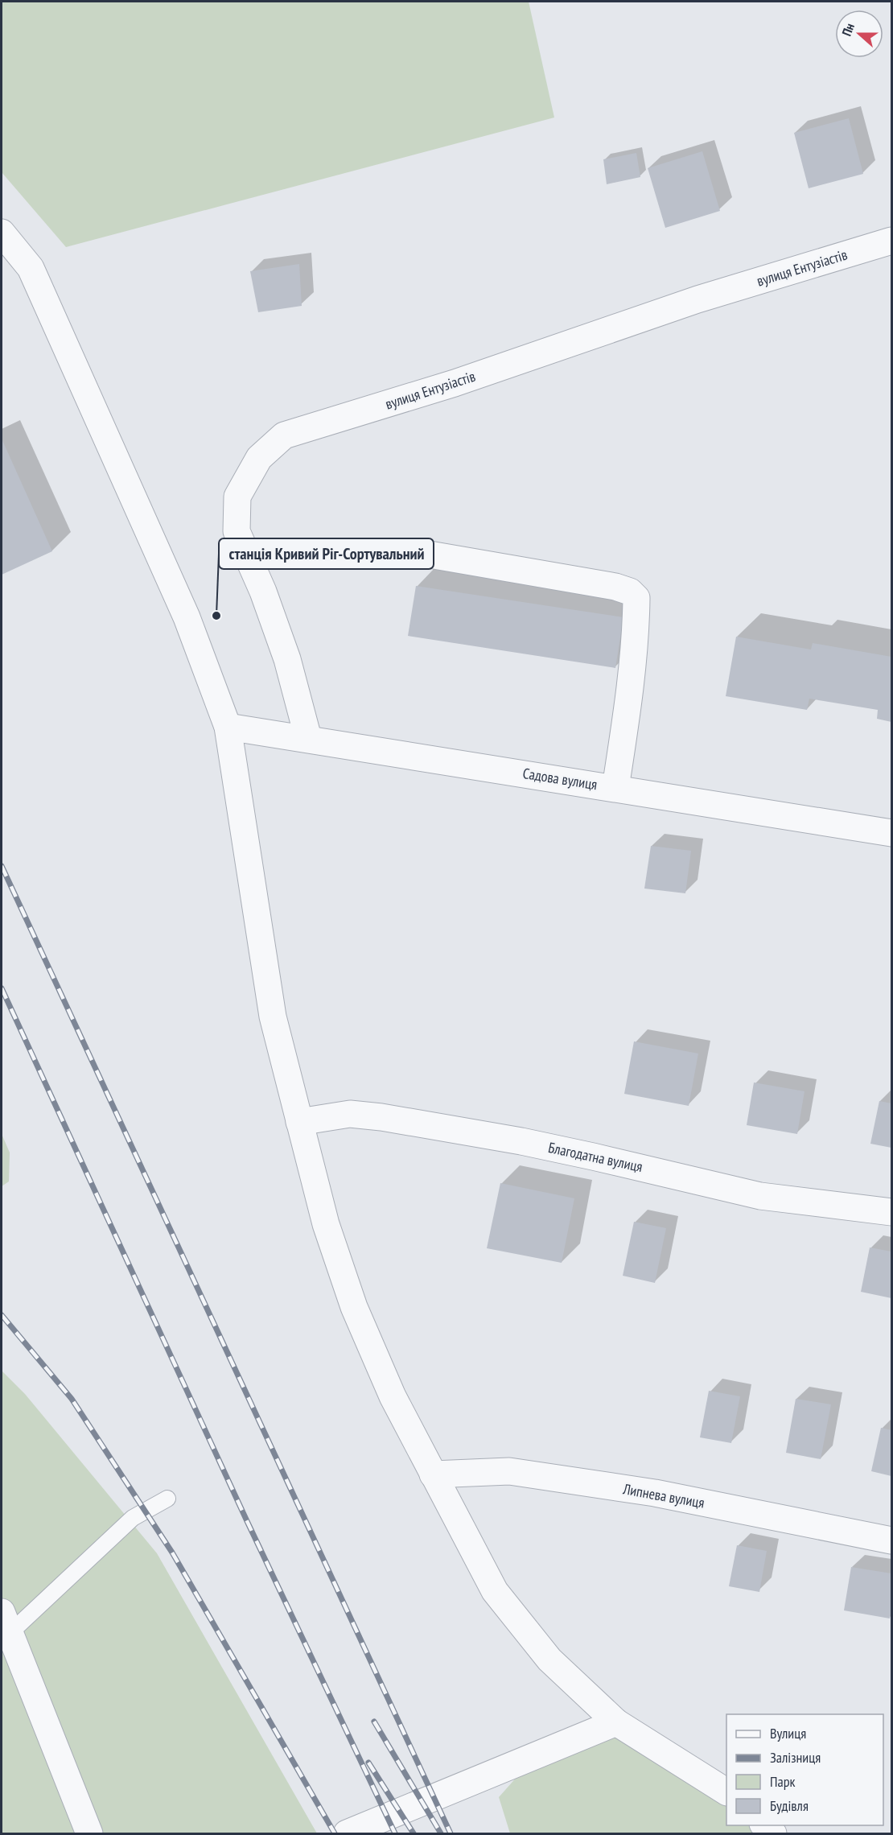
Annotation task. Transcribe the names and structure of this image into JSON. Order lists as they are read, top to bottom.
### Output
{
  "streets": {
    "street": [
      "вулиця Ентузіастів",
      "Садова вулиця",
      "Благодатна вулиця",
      "Липнева вулиця"
    ]
  },
  "crossings": [
    ["вулиця Ентузіастів", "Садова вулиця"]
  ],
  "places": ["станція Кривий Ріг-Сортувальний"],
  "legend": [
    "Вулиця",
    "Залізниця",
    "Парк",
    "Будівля"
  ],
  "north": "left"
}
